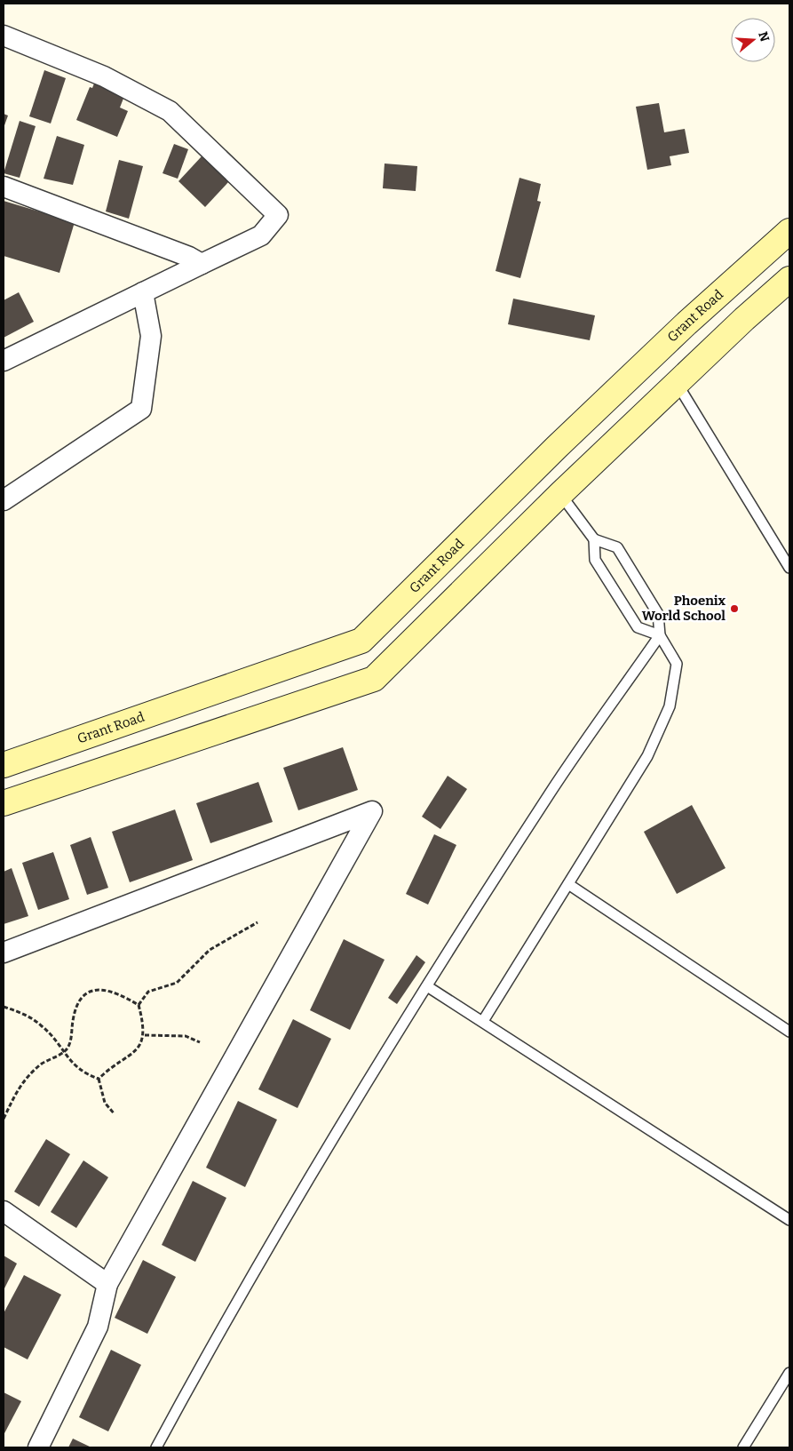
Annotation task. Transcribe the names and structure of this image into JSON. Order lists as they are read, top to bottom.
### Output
{
  "streets": {
    "main road": ["Grant Road"]
  },
  "places": ["Phoenix World School"],
  "north": "right"
}
